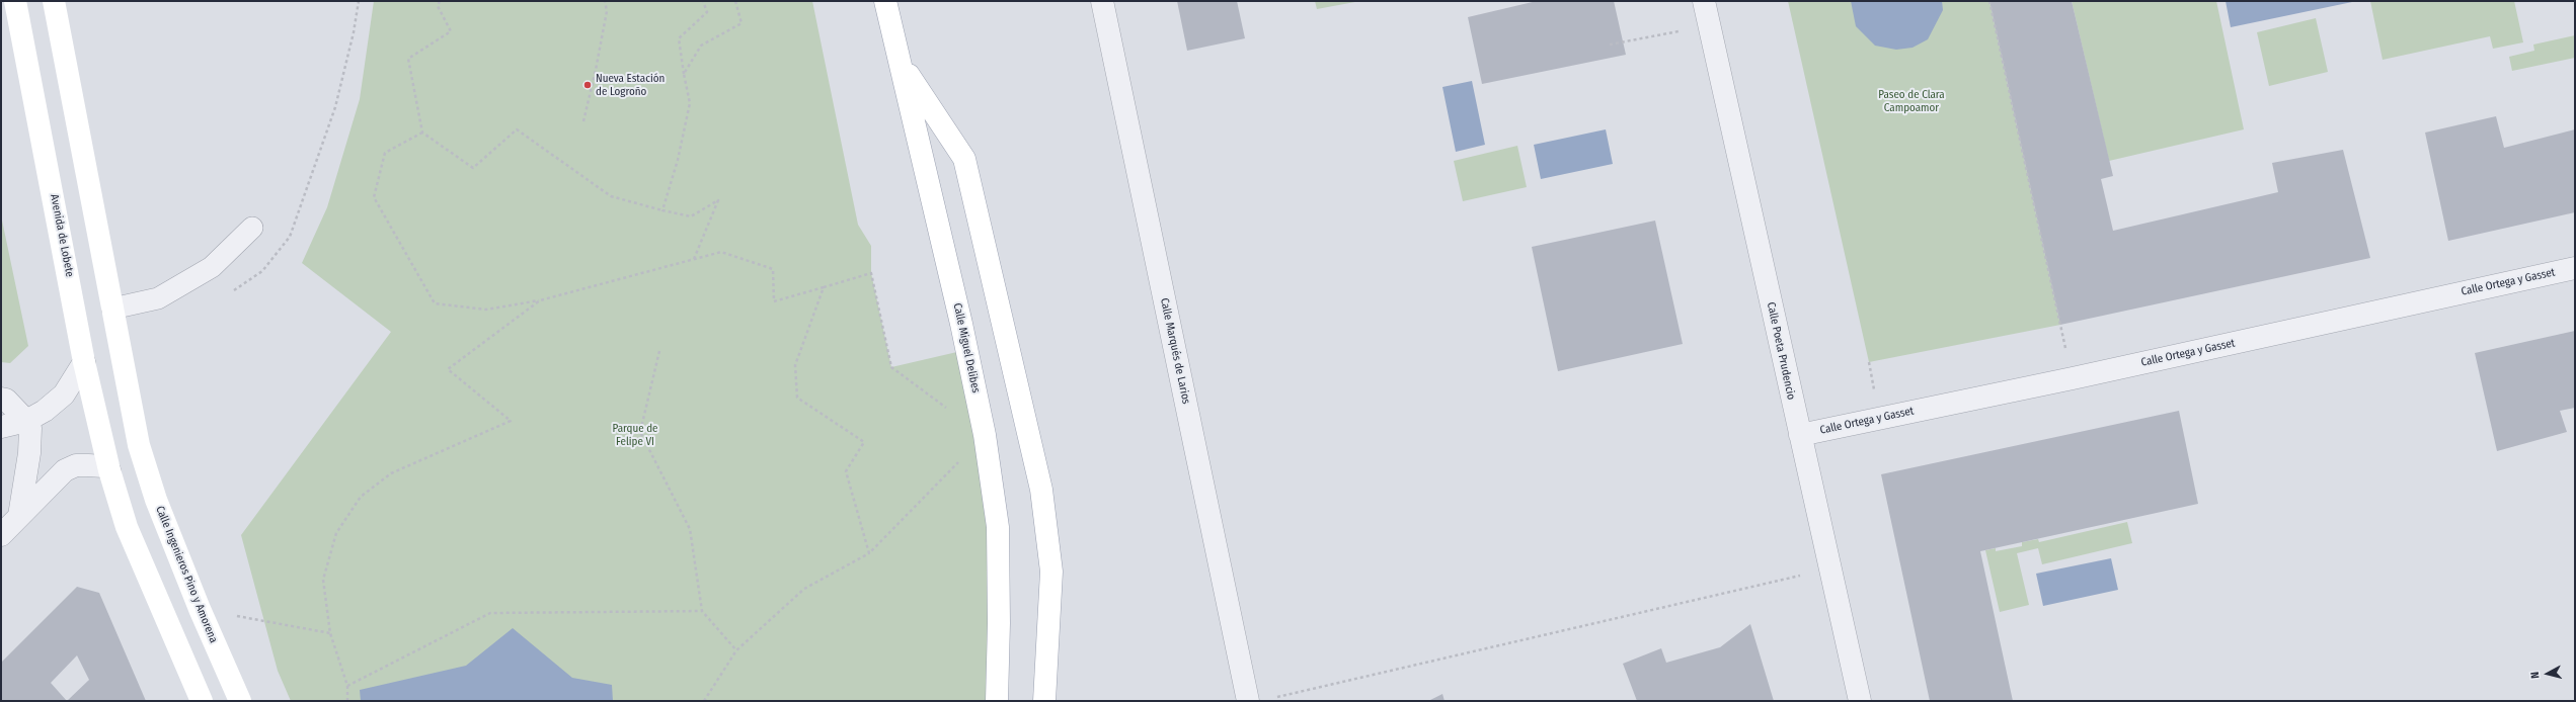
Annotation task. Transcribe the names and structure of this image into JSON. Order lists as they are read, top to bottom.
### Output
{
  "streets": {
    "main road": ["Avenida de Lobete", "Calle Miguel Delibes", "Calle Ingenieros Pino y Amorena"],
    "street": ["Calle Ortega y Gasset", "Calle Marqués de Larios", "Calle Poeta Prudencio"]
  },
  "crossings": [
    ["Calle Ortega y Gasset", "Calle Poeta Prudencio"]
  ],
  "parks": ["Paseo de Clara Campoamor", "Parque de Felipe VI"],
  "places": ["Nueva Estación de Logroño"],
  "north": "left"
}
